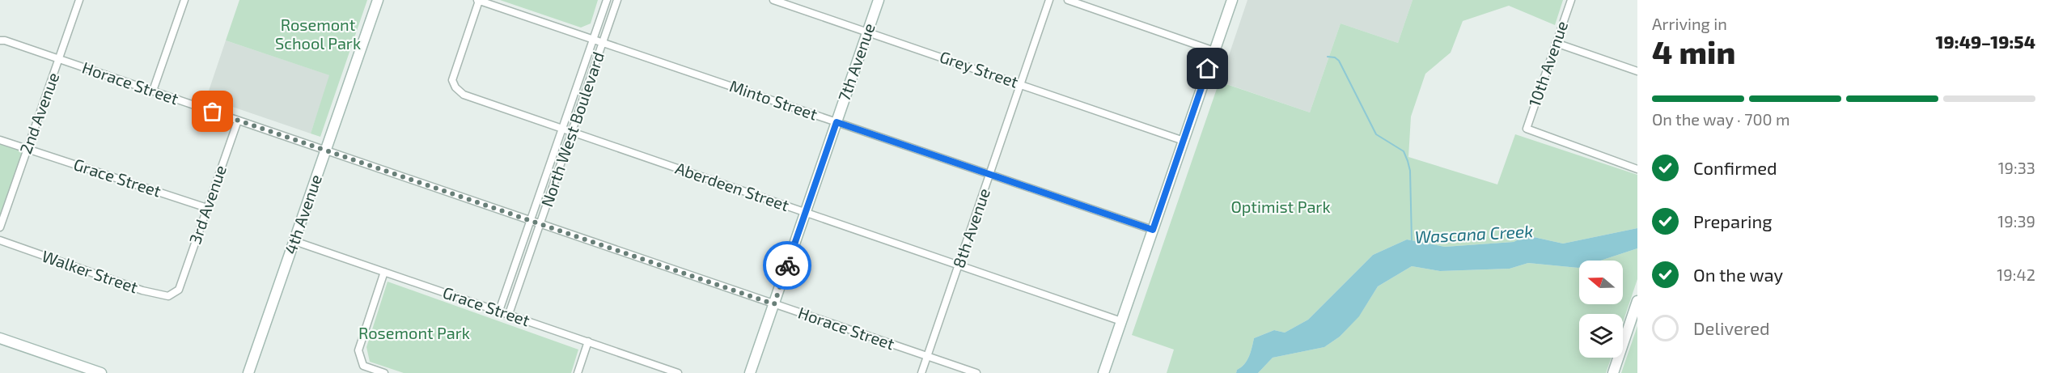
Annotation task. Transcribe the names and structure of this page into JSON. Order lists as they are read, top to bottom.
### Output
{
  "streets": {
    "street": [
      "7th Avenue",
      "10th Avenue",
      "Grey Street",
      "Horace Street",
      "Minto Street",
      "2nd Avenue",
      "North West Boulevard",
      "Grace Street",
      "Aberdeen Street",
      "3rd Avenue",
      "4th Avenue",
      "8th Avenue",
      "Walker Street"
    ]
  },
  "crossings": [
    ["7th Avenue", "Grey Street"],
    ["7th Avenue", "Horace Street"],
    ["7th Avenue", "Minto Street"],
    ["7th Avenue", "Aberdeen Street"],
    ["Grey Street", "8th Avenue"],
    ["Horace Street", "2nd Avenue"],
    ["Horace Street", "North West Boulevard"],
    ["Horace Street", "3rd Avenue"],
    ["Horace Street", "4th Avenue"],
    ["Horace Street", "8th Avenue"],
    ["Minto Street", "North West Boulevard"],
    ["Minto Street", "Aberdeen Street"],
    ["Minto Street", "8th Avenue"],
    ["2nd Avenue", "Grace Street"],
    ["North West Boulevard", "Grace Street"],
    ["North West Boulevard", "Aberdeen Street"],
    ["Grace Street", "3rd Avenue"],
    ["Grace Street", "4th Avenue"],
    ["Aberdeen Street", "8th Avenue"],
    ["3rd Avenue", "Walker Street"]
  ],
  "water": ["Wascana Creek"],
  "parks": ["Rosemont School Park", "Optimist Park", "Rosemont Park"],
  "north": "left",
  "page": {
    "heading": ["4 min", "Arriving in", "19:49–19:54"],
    "bar": "On the way · 700 m",
    "list": [
      ["Confirmed", "19:33"],
      ["Preparing", "19:39"],
      ["On the way", "19:42"],
      "Delivered"
    ]
  }
}
